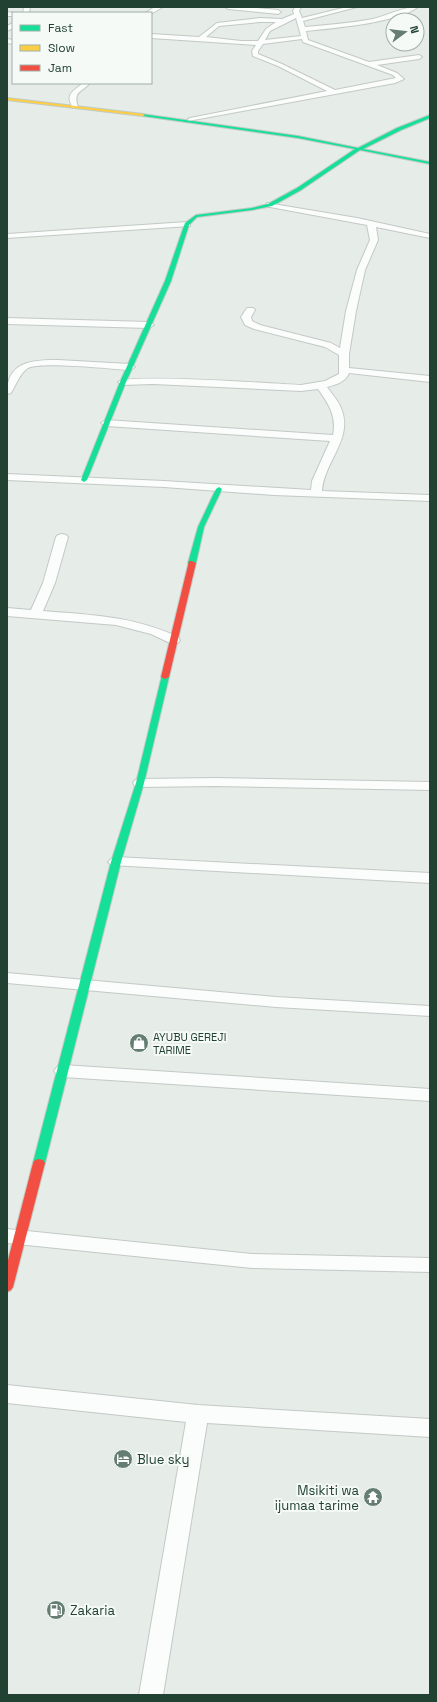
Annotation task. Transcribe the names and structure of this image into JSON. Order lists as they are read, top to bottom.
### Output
{
  "places": {
    "shop": ["AYUBU GEREJI TARIME"],
    "hotel": ["Blue sky"],
    "temple": ["Msikiti wa ijumaa tarime"],
    "fuel station": ["Zakaria"]
  },
  "legend": ["Fast", "Slow", "Jam"],
  "north": "right"
}
